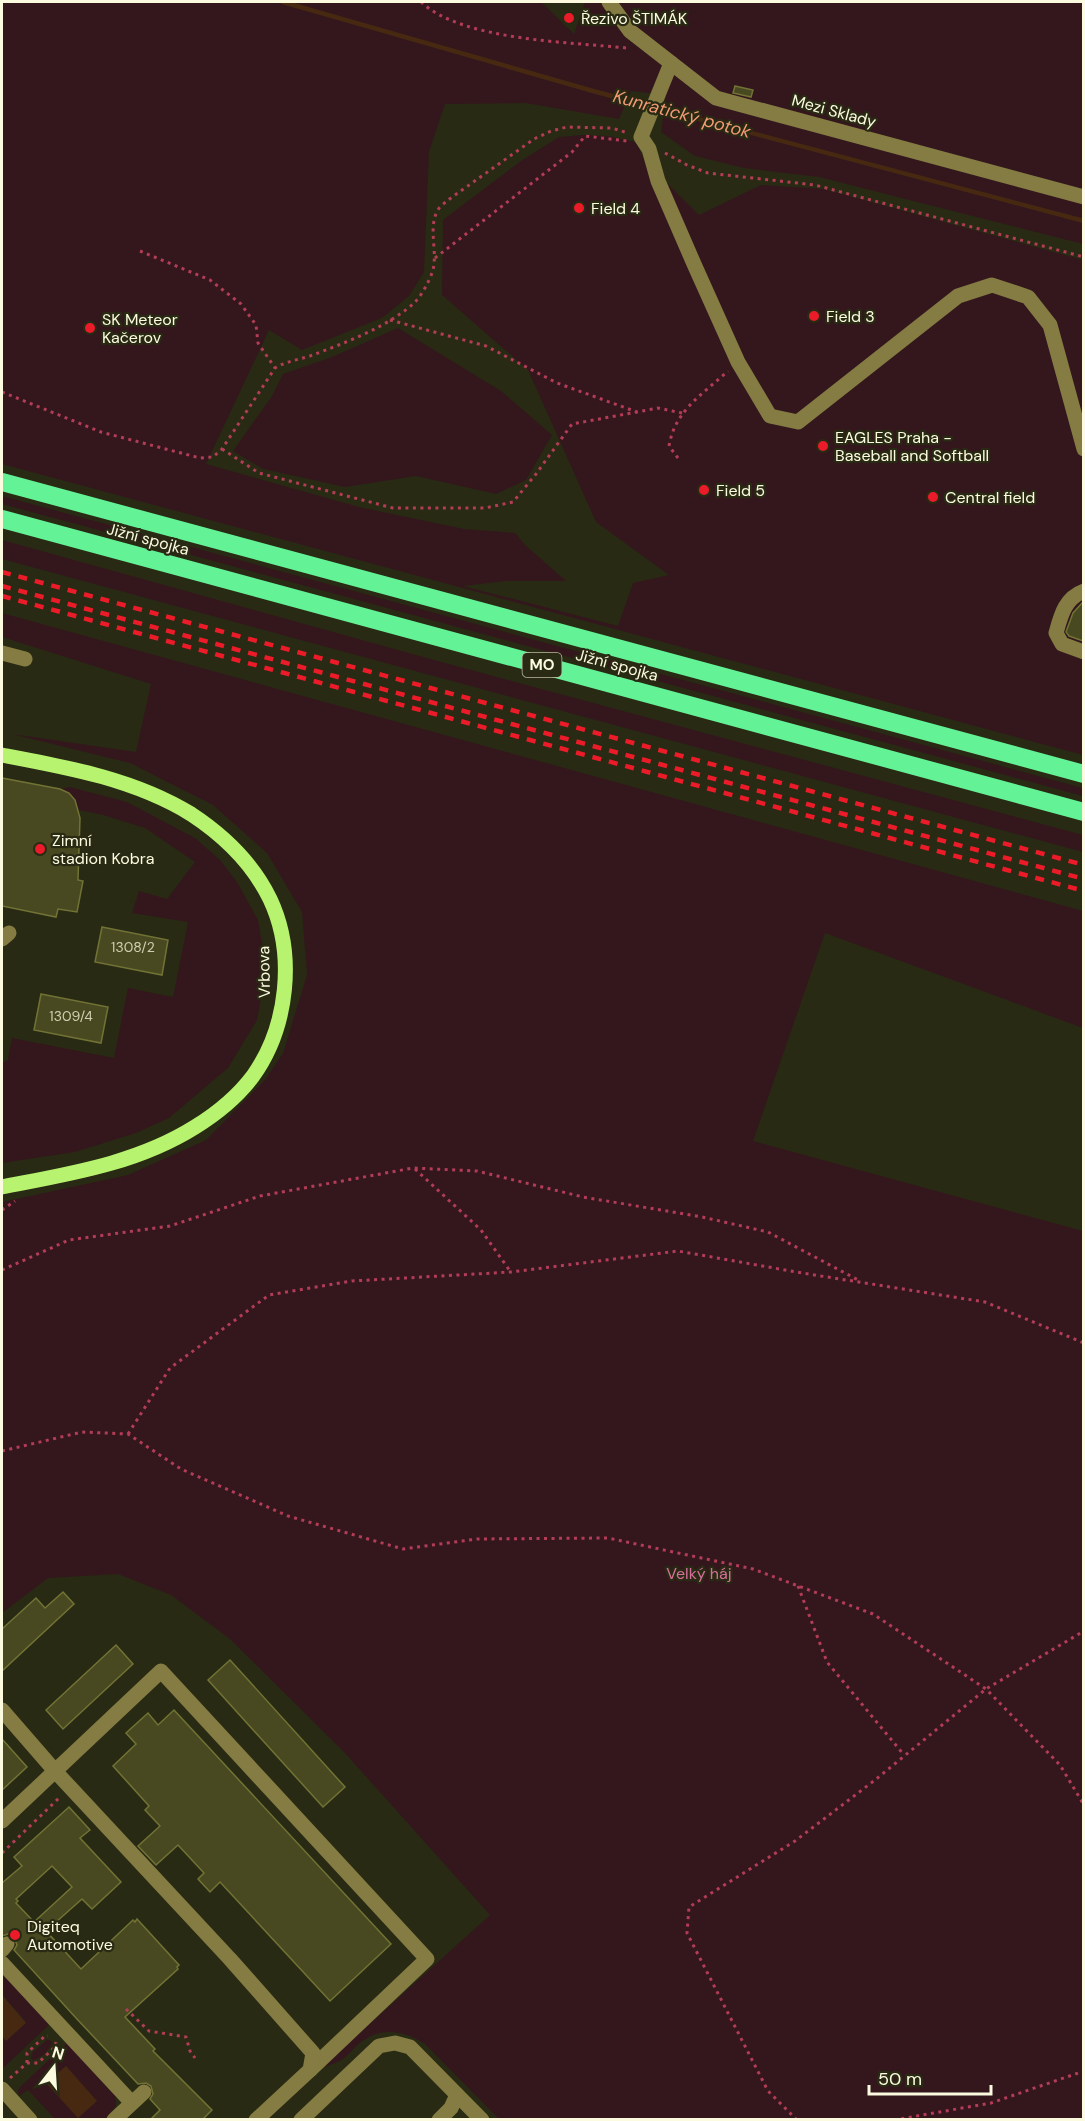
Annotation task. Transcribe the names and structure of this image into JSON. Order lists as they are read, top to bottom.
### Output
{
  "streets": {
    "highway": ["Jižní spojka", "MO"],
    "main road": ["Vrbova"],
    "street": ["Mezi Sklady"]
  },
  "water": ["Kunratický potok"],
  "parks": ["Velký háj"],
  "places": [
    "Řezivo ŠTIMÁK",
    "Field 4",
    "Field 3",
    "SK Meteor Kačerov",
    "EAGLES Praha - Baseball and Softball",
    "Field 5",
    "Central field",
    "Zimní stadion Kobra",
    "Digiteq Automotive"
  ],
  "house_numbers": ["1308/2", "1309/4"],
  "scale_bar": "50 m",
  "north": "top"
}
